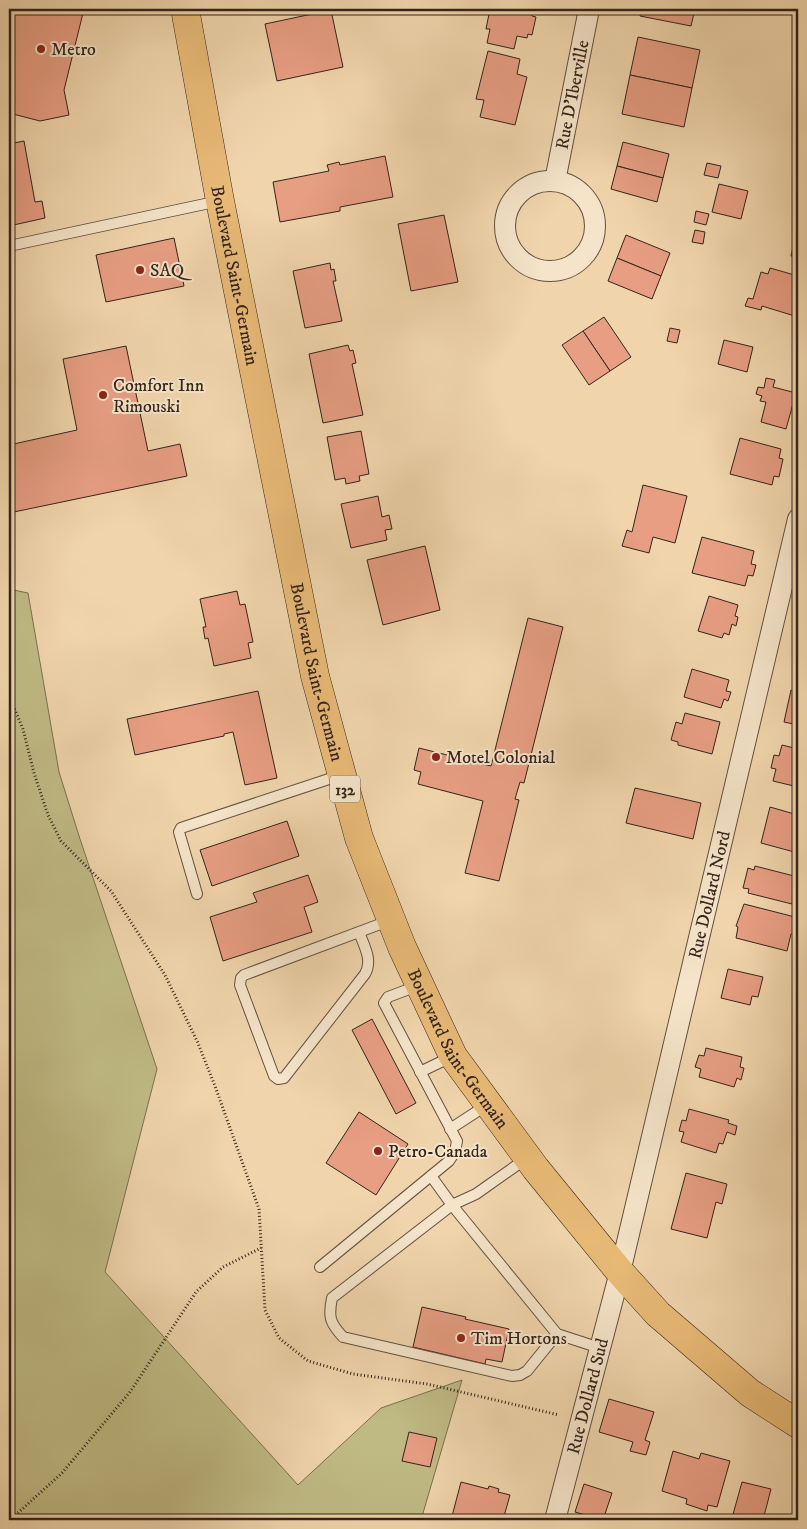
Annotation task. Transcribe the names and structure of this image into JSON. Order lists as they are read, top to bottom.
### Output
{
  "streets": {
    "main road": ["Boulevard Saint-Germain", "132"],
    "street": ["Rue D'Iberville", "Rue Dollard Nord", "Rue Dollard Sud"]
  },
  "crossings": [
    ["Boulevard Saint-Germain", "Rue Dollard Nord"],
    ["Boulevard Saint-Germain", "Rue Dollard Sud"],
    ["Rue Dollard Nord", "Rue Dollard Sud"]
  ],
  "places": [
    "Metro",
    "SAQ",
    "Comfort Inn Rimouski",
    "Motel Colonial",
    "Petro-Canada",
    "Tim Hortons"
  ]
}
